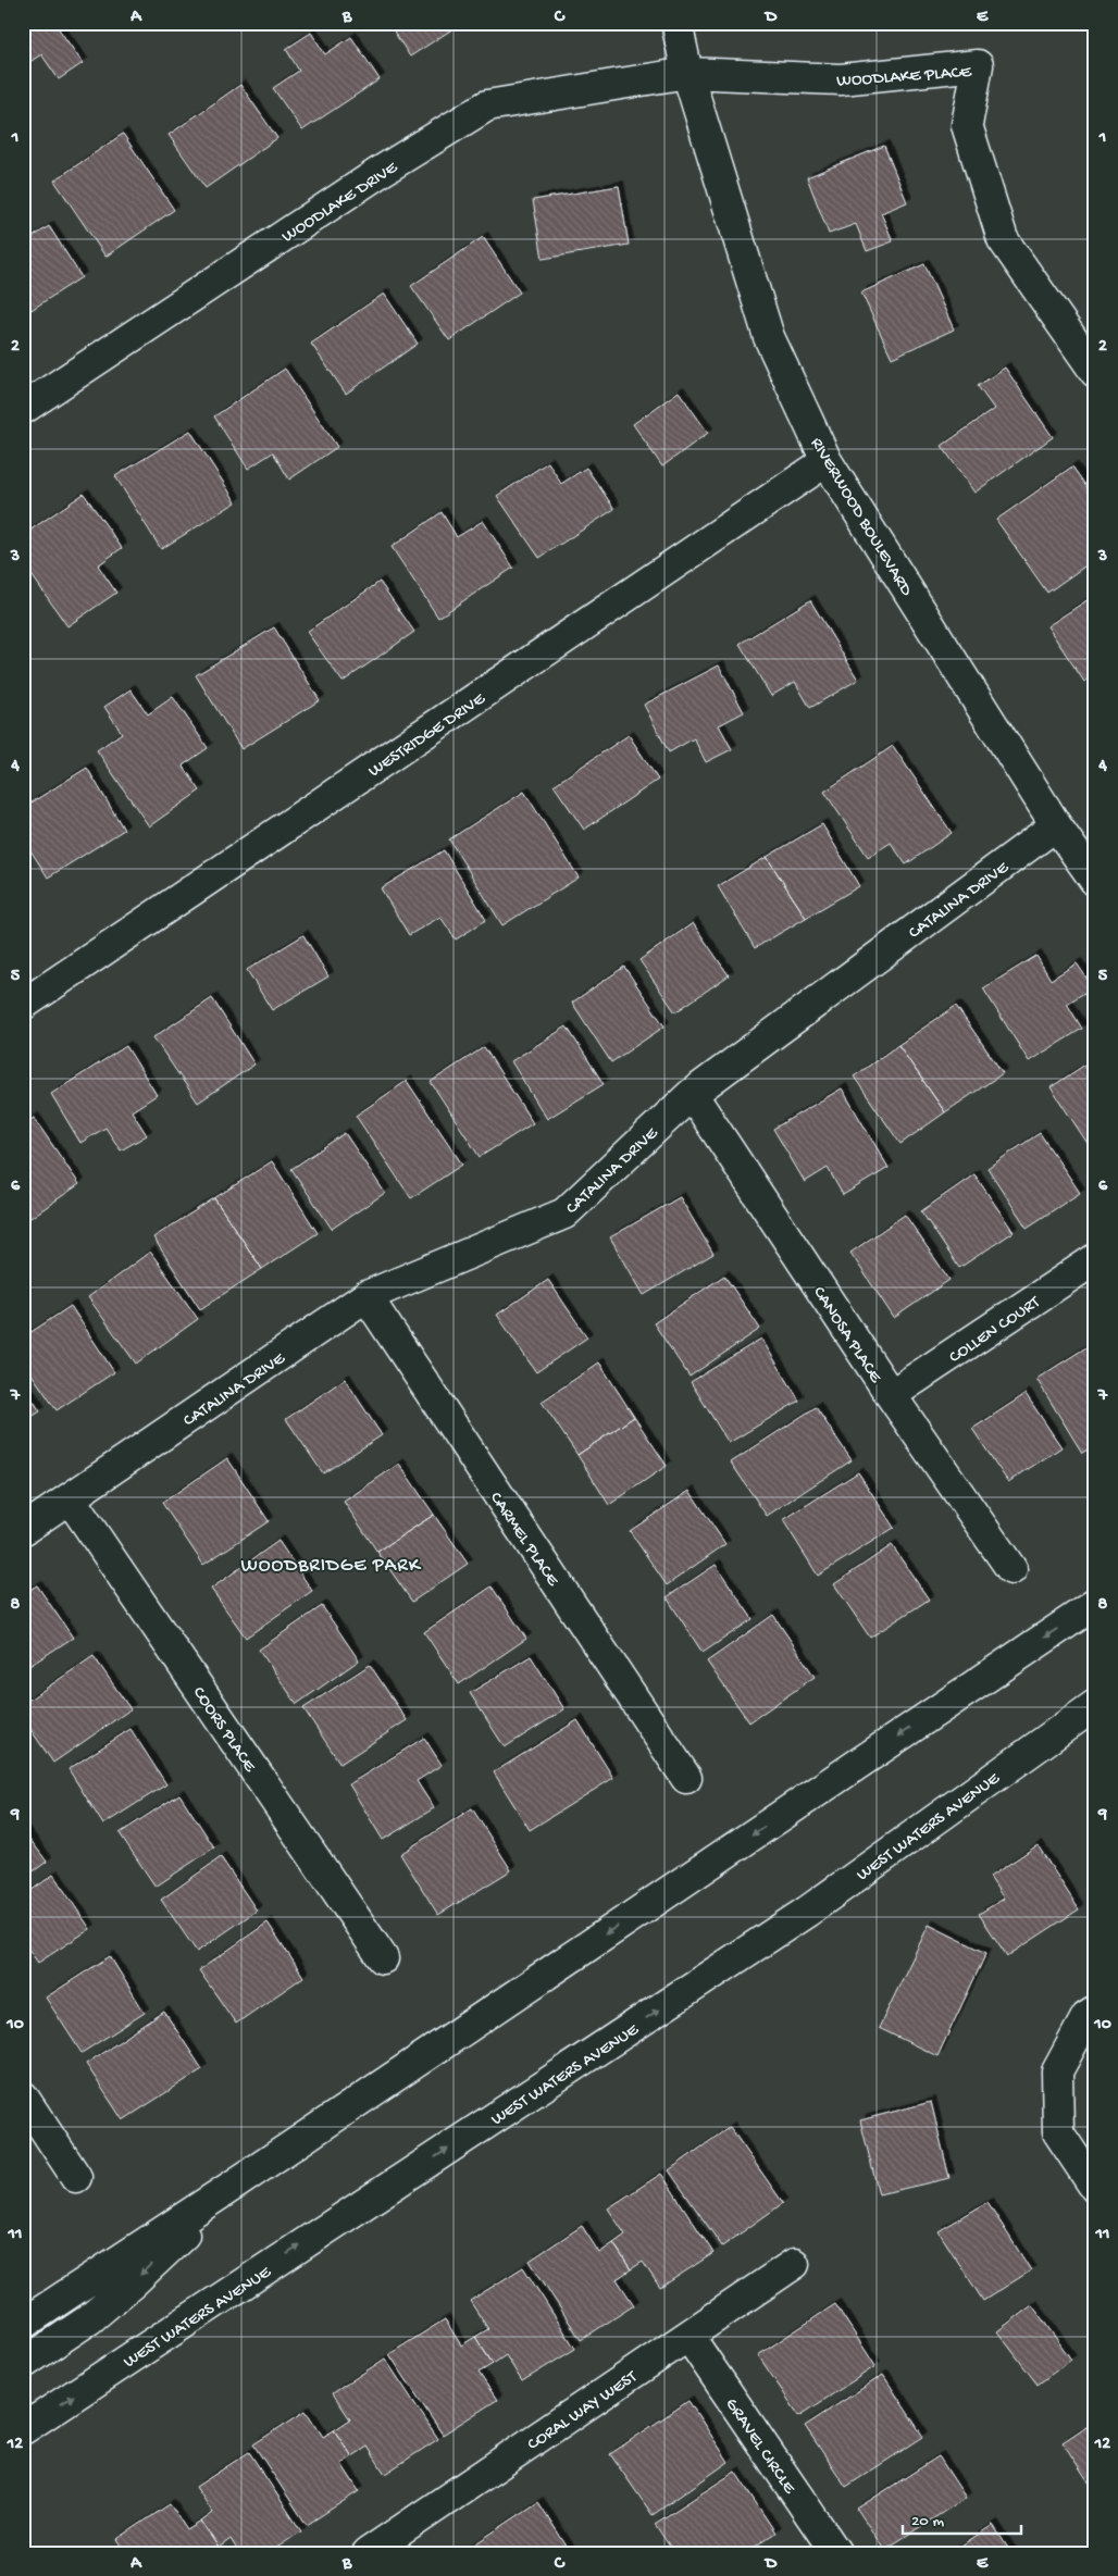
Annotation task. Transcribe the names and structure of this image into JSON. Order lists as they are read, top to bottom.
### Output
{
  "streets": {
    "street": [
      "WOODLAKE PLACE",
      "WOODLAKE DRIVE",
      "RIVERWOOD BOULEVARD",
      "WESTRIDGE DRIVE",
      "CATALINA DRIVE",
      "COLLEN COURT",
      "CANOSA PLACE",
      "CARMEL PLACE",
      "COORS PLACE",
      "WEST WATERS AVENUE",
      "CORAL WAY WEST",
      "GRAVEL CIRCLE"
    ]
  },
  "crossings": [
    ["WOODLAKE PLACE", "WOODLAKE DRIVE"],
    ["WOODLAKE PLACE", "RIVERWOOD BOULEVARD"],
    ["WOODLAKE DRIVE", "RIVERWOOD BOULEVARD"],
    ["RIVERWOOD BOULEVARD", "WESTRIDGE DRIVE"],
    ["RIVERWOOD BOULEVARD", "CATALINA DRIVE"],
    ["CATALINA DRIVE", "CANOSA PLACE"],
    ["CATALINA DRIVE", "CARMEL PLACE"],
    ["CATALINA DRIVE", "COORS PLACE"],
    ["COLLEN COURT", "CANOSA PLACE"],
    ["CORAL WAY WEST", "GRAVEL CIRCLE"]
  ],
  "districts": ["WOODBRIDGE PARK"],
  "scale_bar": "20 m",
  "grid": {
    "columns": [
      "A",
      "B",
      "C",
      "D",
      "E"
    ],
    "rows": [
      "1",
      "2",
      "3",
      "4",
      "5",
      "6",
      "7",
      "8",
      "9",
      "10",
      "11",
      "12"
    ]
  }
}
